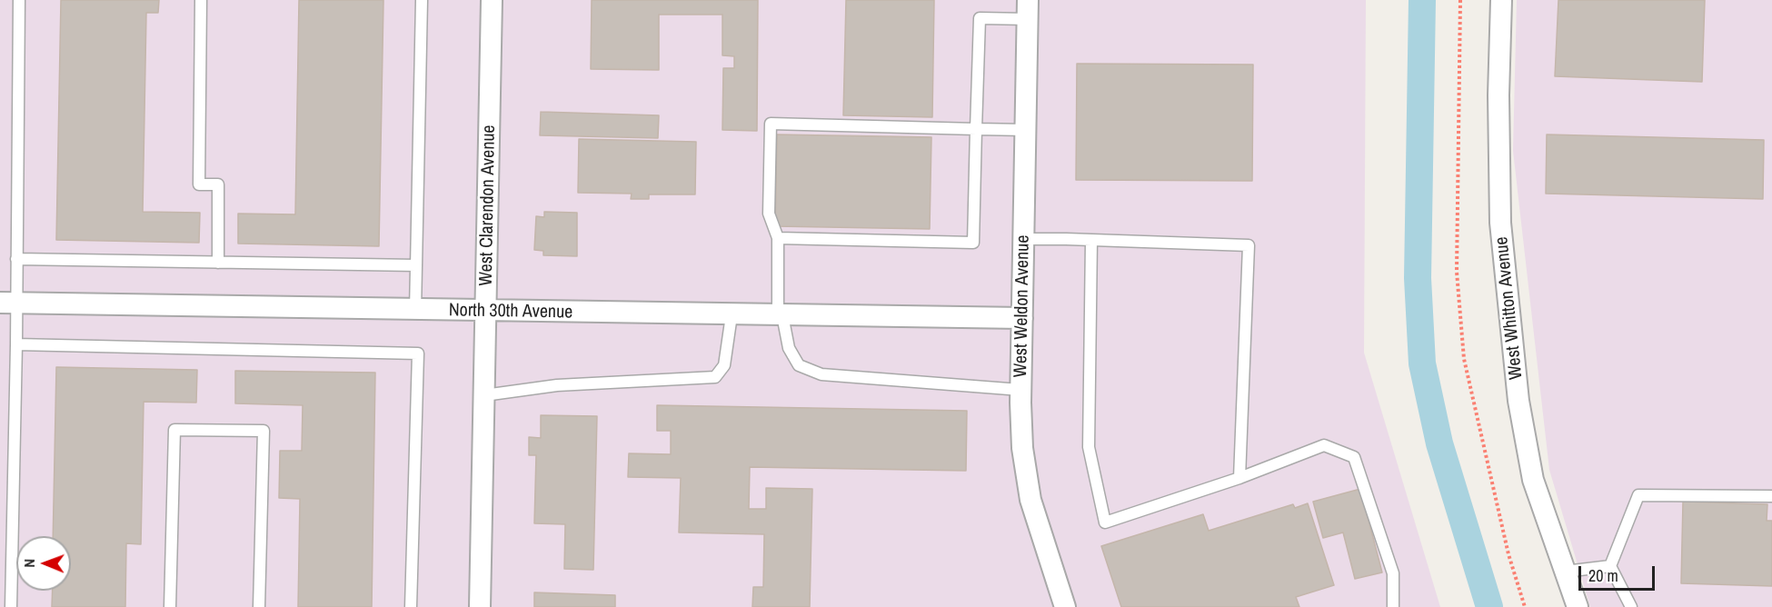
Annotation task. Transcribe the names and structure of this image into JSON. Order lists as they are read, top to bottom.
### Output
{
  "streets": {
    "street": [
      "West Clarendon Avenue",
      "West Weldon Avenue",
      "West Whitton Avenue",
      "North 30th Avenue"
    ]
  },
  "crossings": [
    ["West Clarendon Avenue", "North 30th Avenue"],
    ["West Weldon Avenue", "North 30th Avenue"]
  ],
  "scale_bar": "20 m",
  "north": "left"
}
